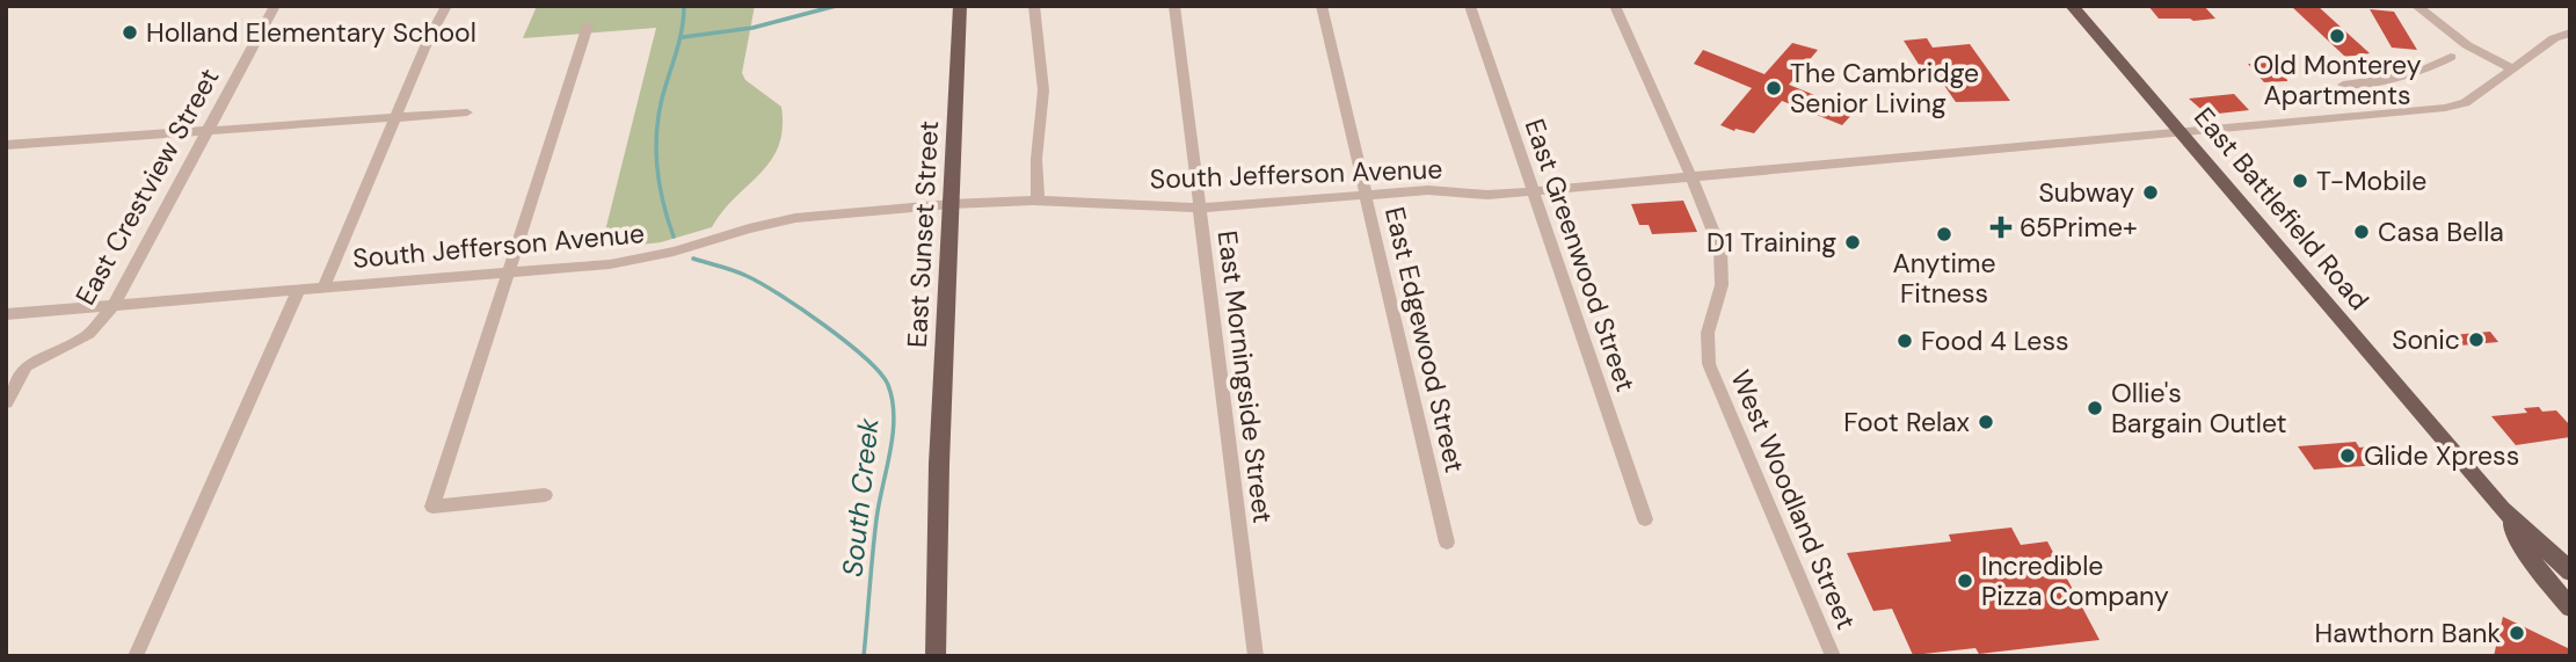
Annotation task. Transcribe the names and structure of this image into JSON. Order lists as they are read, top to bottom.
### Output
{
  "streets": {
    "main road": ["East Battlefield Road", "East Sunset Street"],
    "street": [
      "South Jefferson Avenue",
      "East Crestview Street",
      "East Greenwood Street",
      "East Edgewood Street",
      "East Morningside Street",
      "West Woodland Street"
    ]
  },
  "crossings": [
    ["South Jefferson Avenue", "East Crestview Street"],
    ["South Jefferson Avenue", "East Battlefield Road"],
    ["South Jefferson Avenue", "East Sunset Street"],
    ["South Jefferson Avenue", "East Greenwood Street"],
    ["South Jefferson Avenue", "East Edgewood Street"],
    ["South Jefferson Avenue", "East Morningside Street"],
    ["South Jefferson Avenue", "West Woodland Street"]
  ],
  "water": ["South Creek"],
  "places": {
    "other": [
      "Holland Elementary School",
      "Old Monterey Apartments",
      "The Cambridge Senior Living",
      "T-Mobile",
      "Subway",
      "Casa Bella",
      "Anytime Fitness",
      "D1 Training",
      "Sonic",
      "Food 4 Less",
      "Ollie's Bargain Outlet",
      "Foot Relax",
      "Glide Xpress",
      "Incredible Pizza Company",
      "Hawthorn Bank"
    ],
    "health": ["65Prime+"]
  }
}
